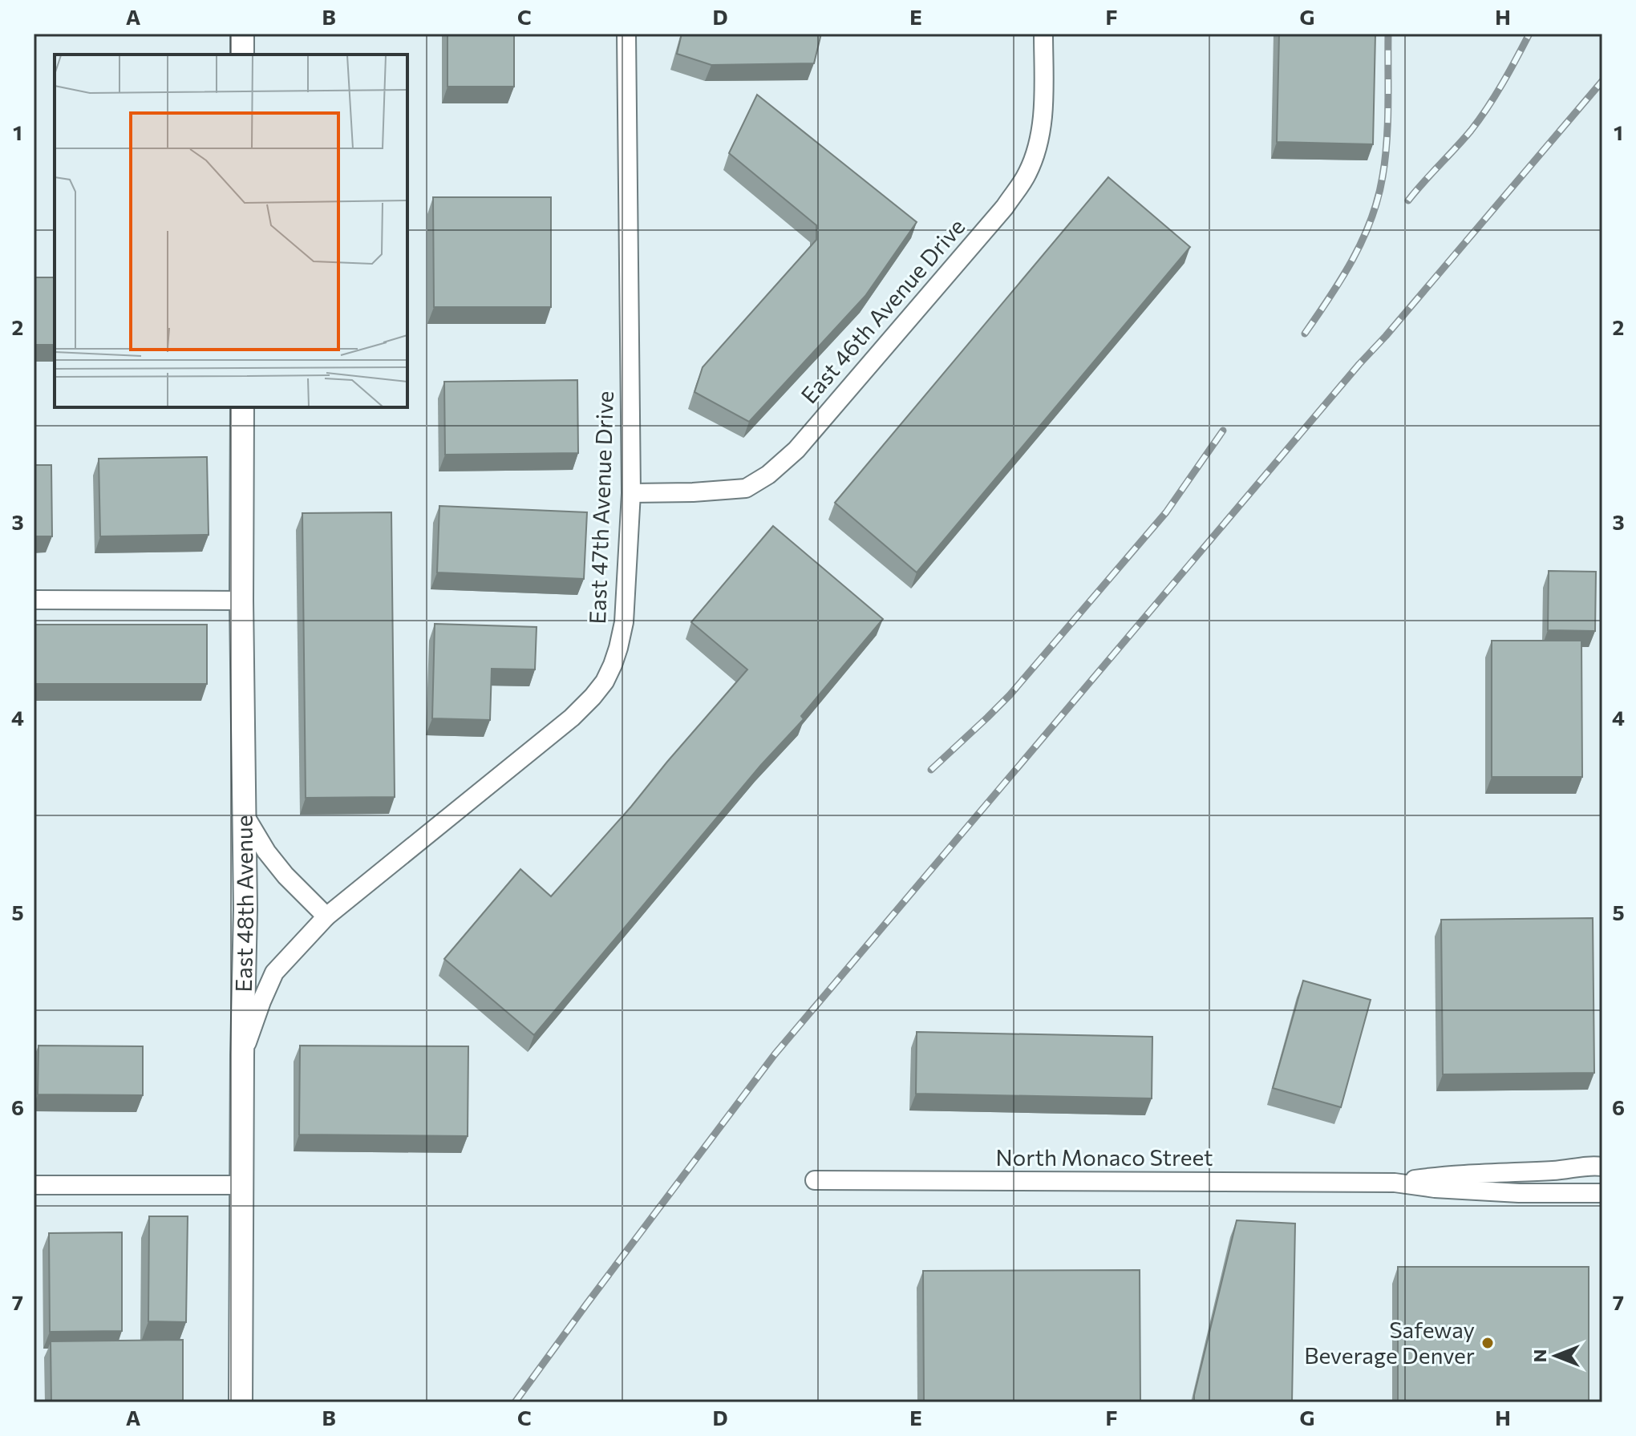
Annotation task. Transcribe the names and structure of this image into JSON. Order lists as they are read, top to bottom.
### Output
{
  "streets": {
    "street": [
      "East 46th Avenue Drive",
      "East 47th Avenue Drive",
      "East 48th Avenue",
      "North Monaco Street"
    ]
  },
  "crossings": [
    ["East 46th Avenue Drive", "East 47th Avenue Drive"],
    ["East 47th Avenue Drive", "East 48th Avenue"]
  ],
  "places": ["Safeway Beverage Denver"],
  "north": "left",
  "grid": {
    "columns": [
      "A",
      "B",
      "C",
      "D",
      "E",
      "F",
      "G",
      "H"
    ],
    "rows": [
      "1",
      "2",
      "3",
      "4",
      "5",
      "6",
      "7"
    ]
  }
}
